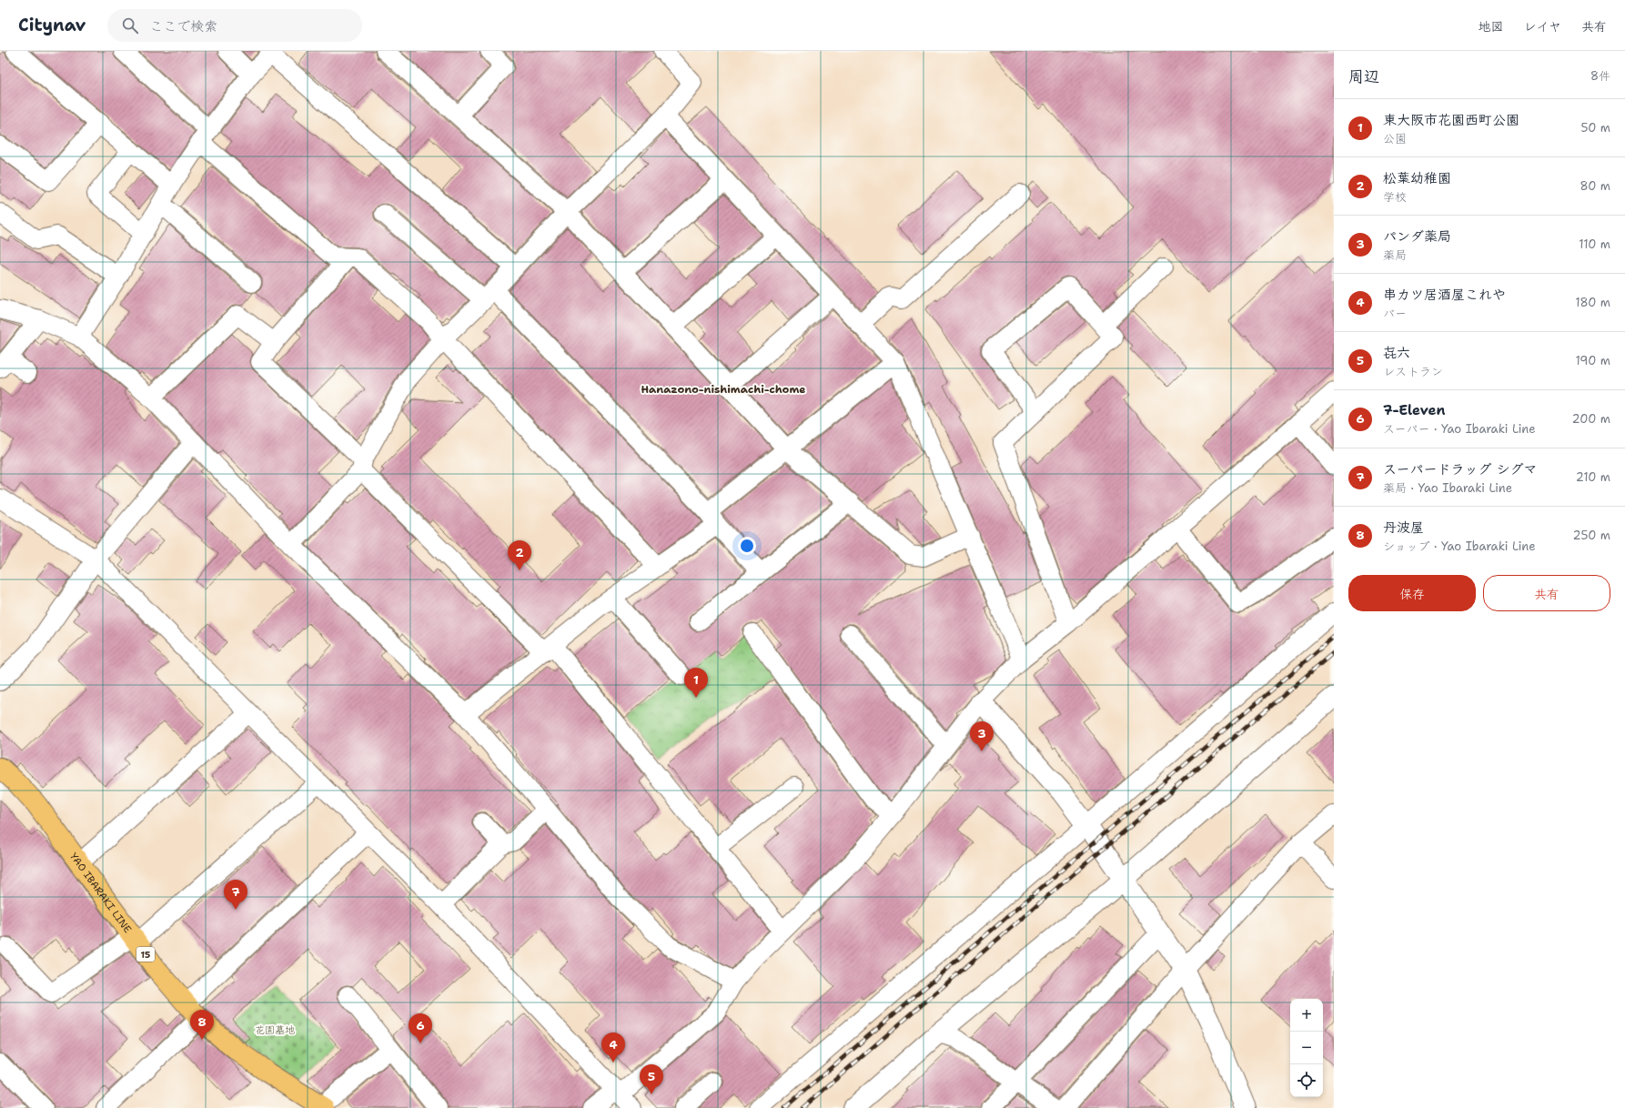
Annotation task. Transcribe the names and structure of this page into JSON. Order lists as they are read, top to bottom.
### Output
{
  "streets": {
    "main road": ["YAO IBARAKI LINE", "15"]
  },
  "districts": ["Hanazono-nishimachi-chome"],
  "parks": ["花園墓地"],
  "page": {
    "header": "Citynav",
    "search": "ここで検索",
    "nav": ["地図", "レイヤ", "共有"],
    "heading": ["周辺", "8件"],
    "list": [
      {
        "mark": "1",
        "name": "東大阪市花園西町公園",
        "note": "公園",
        "value": "50 m"
      },
      {
        "mark": "2",
        "name": "松葉幼稚園",
        "note": "学校",
        "value": "80 m"
      },
      {
        "mark": "3",
        "name": "パンダ薬局",
        "note": "薬局",
        "value": "110 m"
      },
      {
        "mark": "4",
        "name": "串カツ居酒屋これや",
        "note": "バー",
        "value": "180 m"
      },
      {
        "mark": "5",
        "name": "㐂六",
        "note": "レストラン",
        "value": "190 m"
      },
      {
        "mark": "6",
        "name": "7-Eleven",
        "note": "スーパー · Yao Ibaraki Line",
        "value": "200 m"
      },
      {
        "mark": "7",
        "name": "スーパードラッグ シグマ",
        "note": "薬局 · Yao Ibaraki Line",
        "value": "210 m"
      },
      {
        "mark": "8",
        "name": "丹波屋",
        "note": "ショップ · Yao Ibaraki Line",
        "value": "250 m"
      }
    ],
    "pins": [
      "2",
      "1",
      "3",
      "7",
      "8",
      "6",
      "4",
      "5"
    ],
    "buttons": ["保存", "共有"],
    "map_buttons": ["+", "−"]
  }
}
